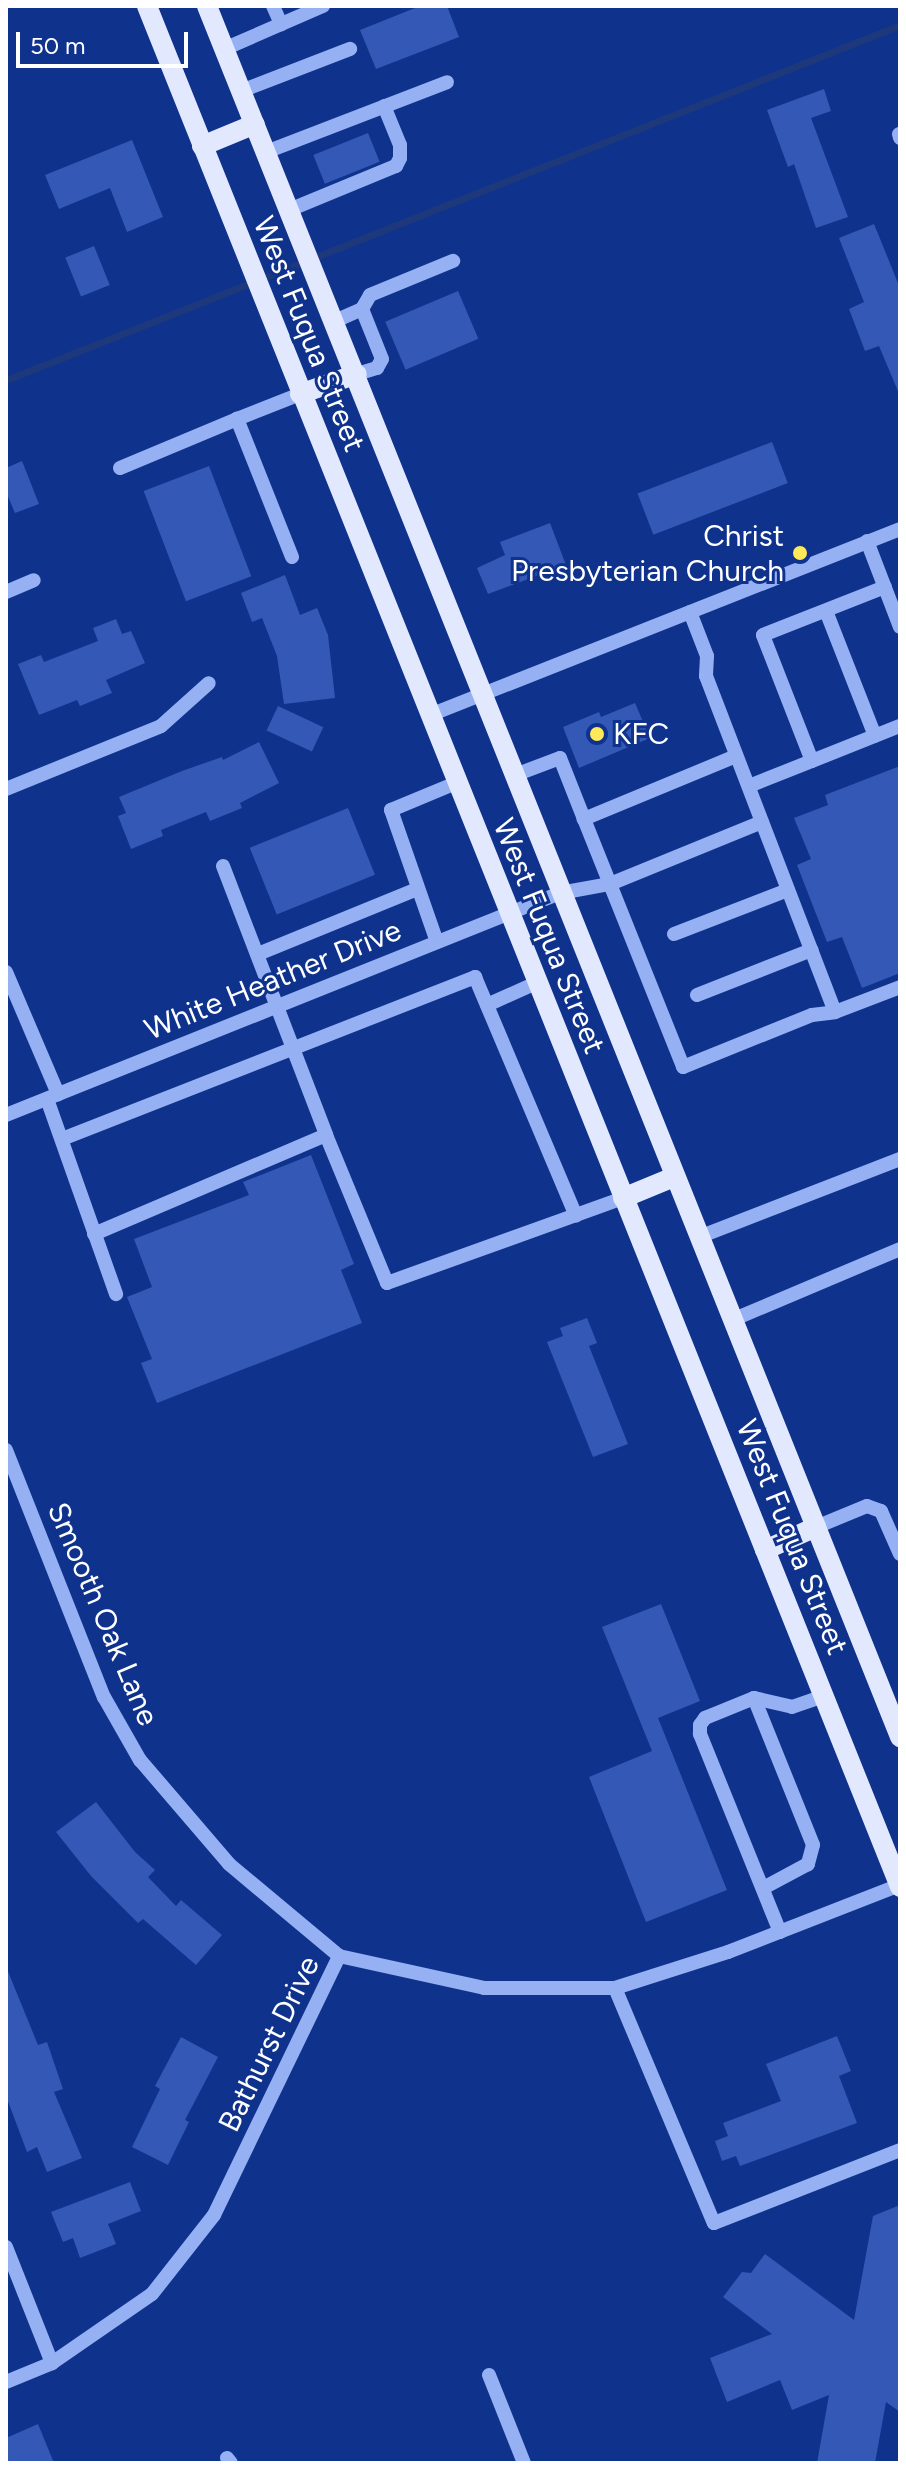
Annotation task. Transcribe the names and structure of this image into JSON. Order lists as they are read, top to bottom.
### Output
{
  "streets": {
    "main road": ["West Fuqua Street"],
    "street": ["White Heather Drive", "Smooth Oak Lane", "Bathurst Drive"]
  },
  "crossings": [
    ["West Fuqua Street", "White Heather Drive"],
    ["West Fuqua Street", "Bathurst Drive"],
    ["Smooth Oak Lane", "Bathurst Drive"]
  ],
  "places": ["Christ Presbyterian Church", "KFC"],
  "scale_bar": "50 m"
}
